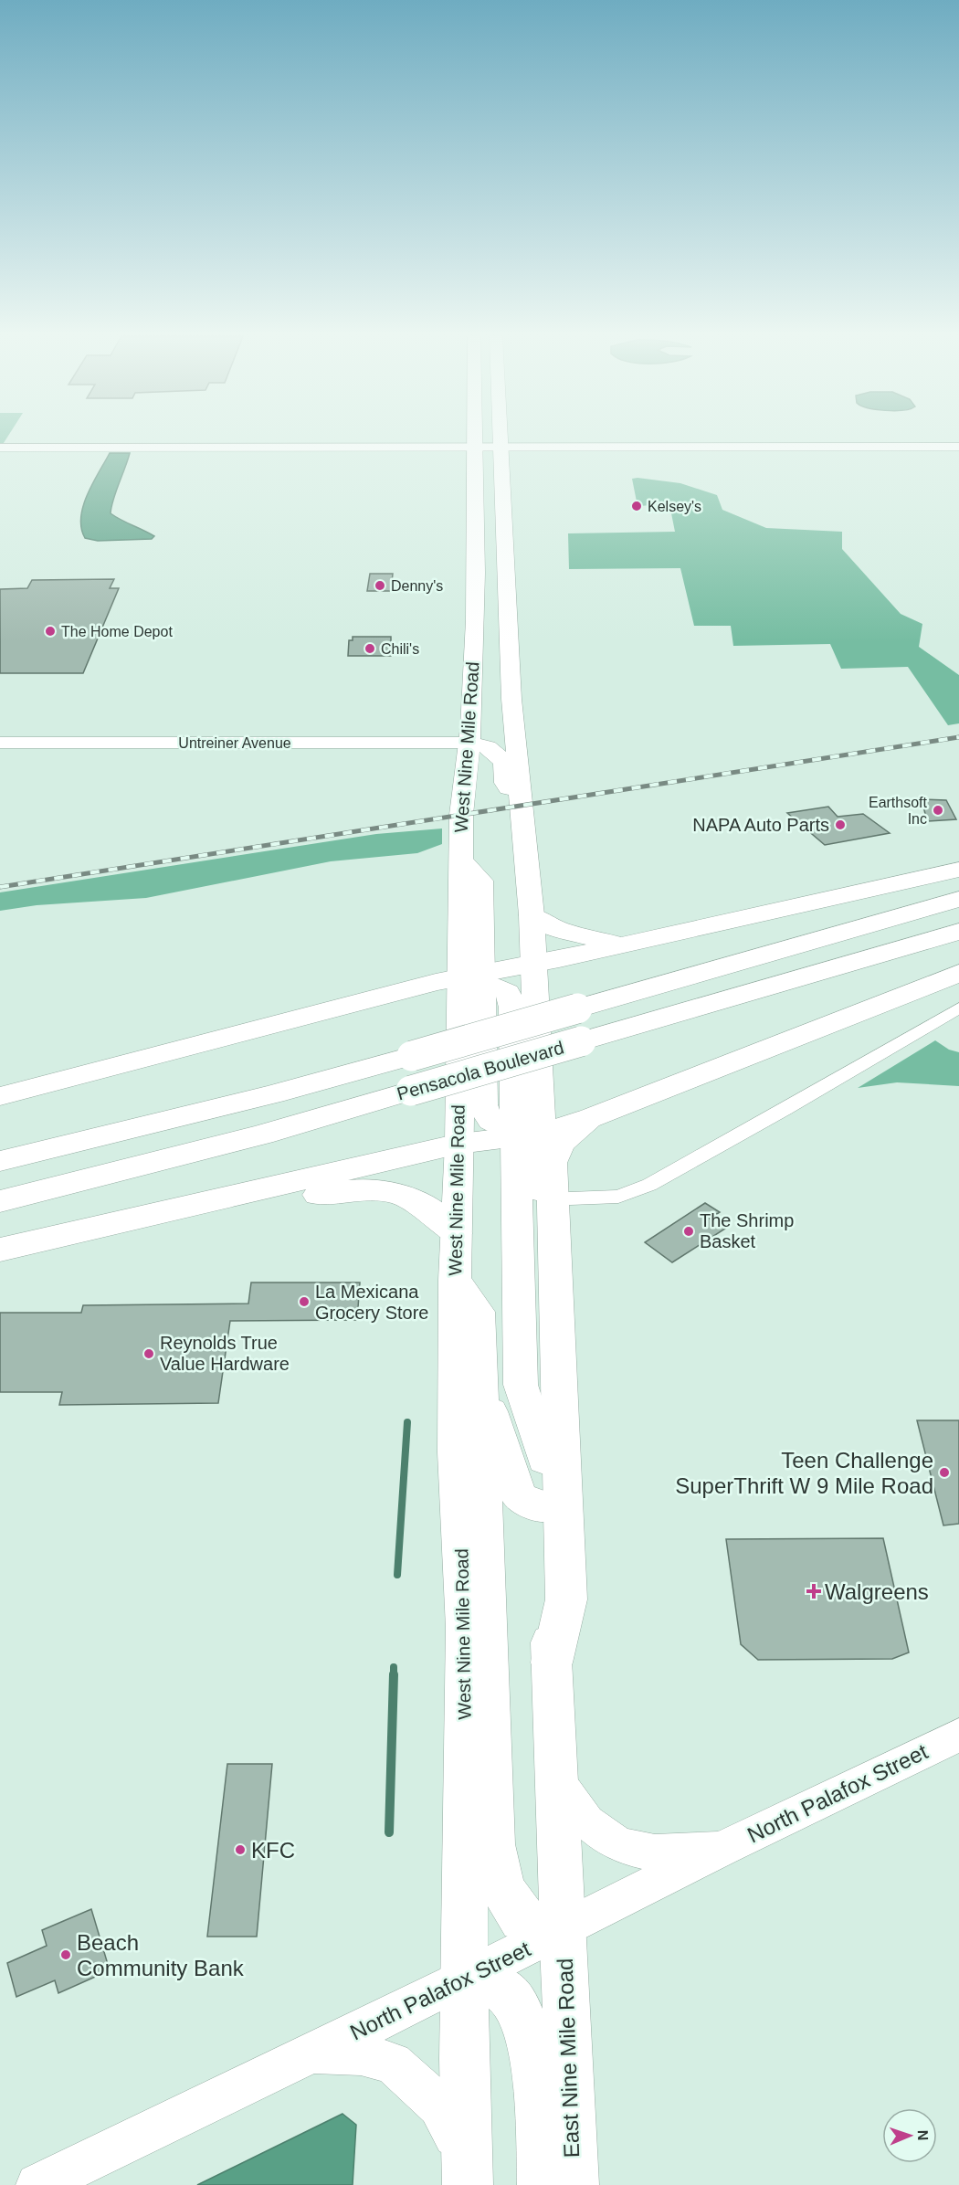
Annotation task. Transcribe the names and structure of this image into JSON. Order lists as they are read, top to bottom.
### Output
{
  "streets": {
    "highway": ["Pensacola Boulevard"],
    "main road": ["West Nine Mile Road", "East Nine Mile Road"],
    "street": ["Untreiner Avenue", "North Palafox Street"]
  },
  "crossings": [
    ["Untreiner Avenue", "West Nine Mile Road"],
    ["West Nine Mile Road", "North Palafox Street"],
    ["North Palafox Street", "East Nine Mile Road"]
  ],
  "places": {
    "other": [
      "Kelsey's",
      "Denny's",
      "The Home Depot",
      "Chili's",
      "Earthsoft Inc",
      "NAPA Auto Parts",
      "The Shrimp Basket",
      "La Mexicana Grocery Store",
      "Reynolds True Value Hardware",
      "Teen Challenge SuperThrift W 9 Mile Road",
      "KFC",
      "Beach Community Bank"
    ],
    "health": ["Walgreens"]
  },
  "north": "right"
}
